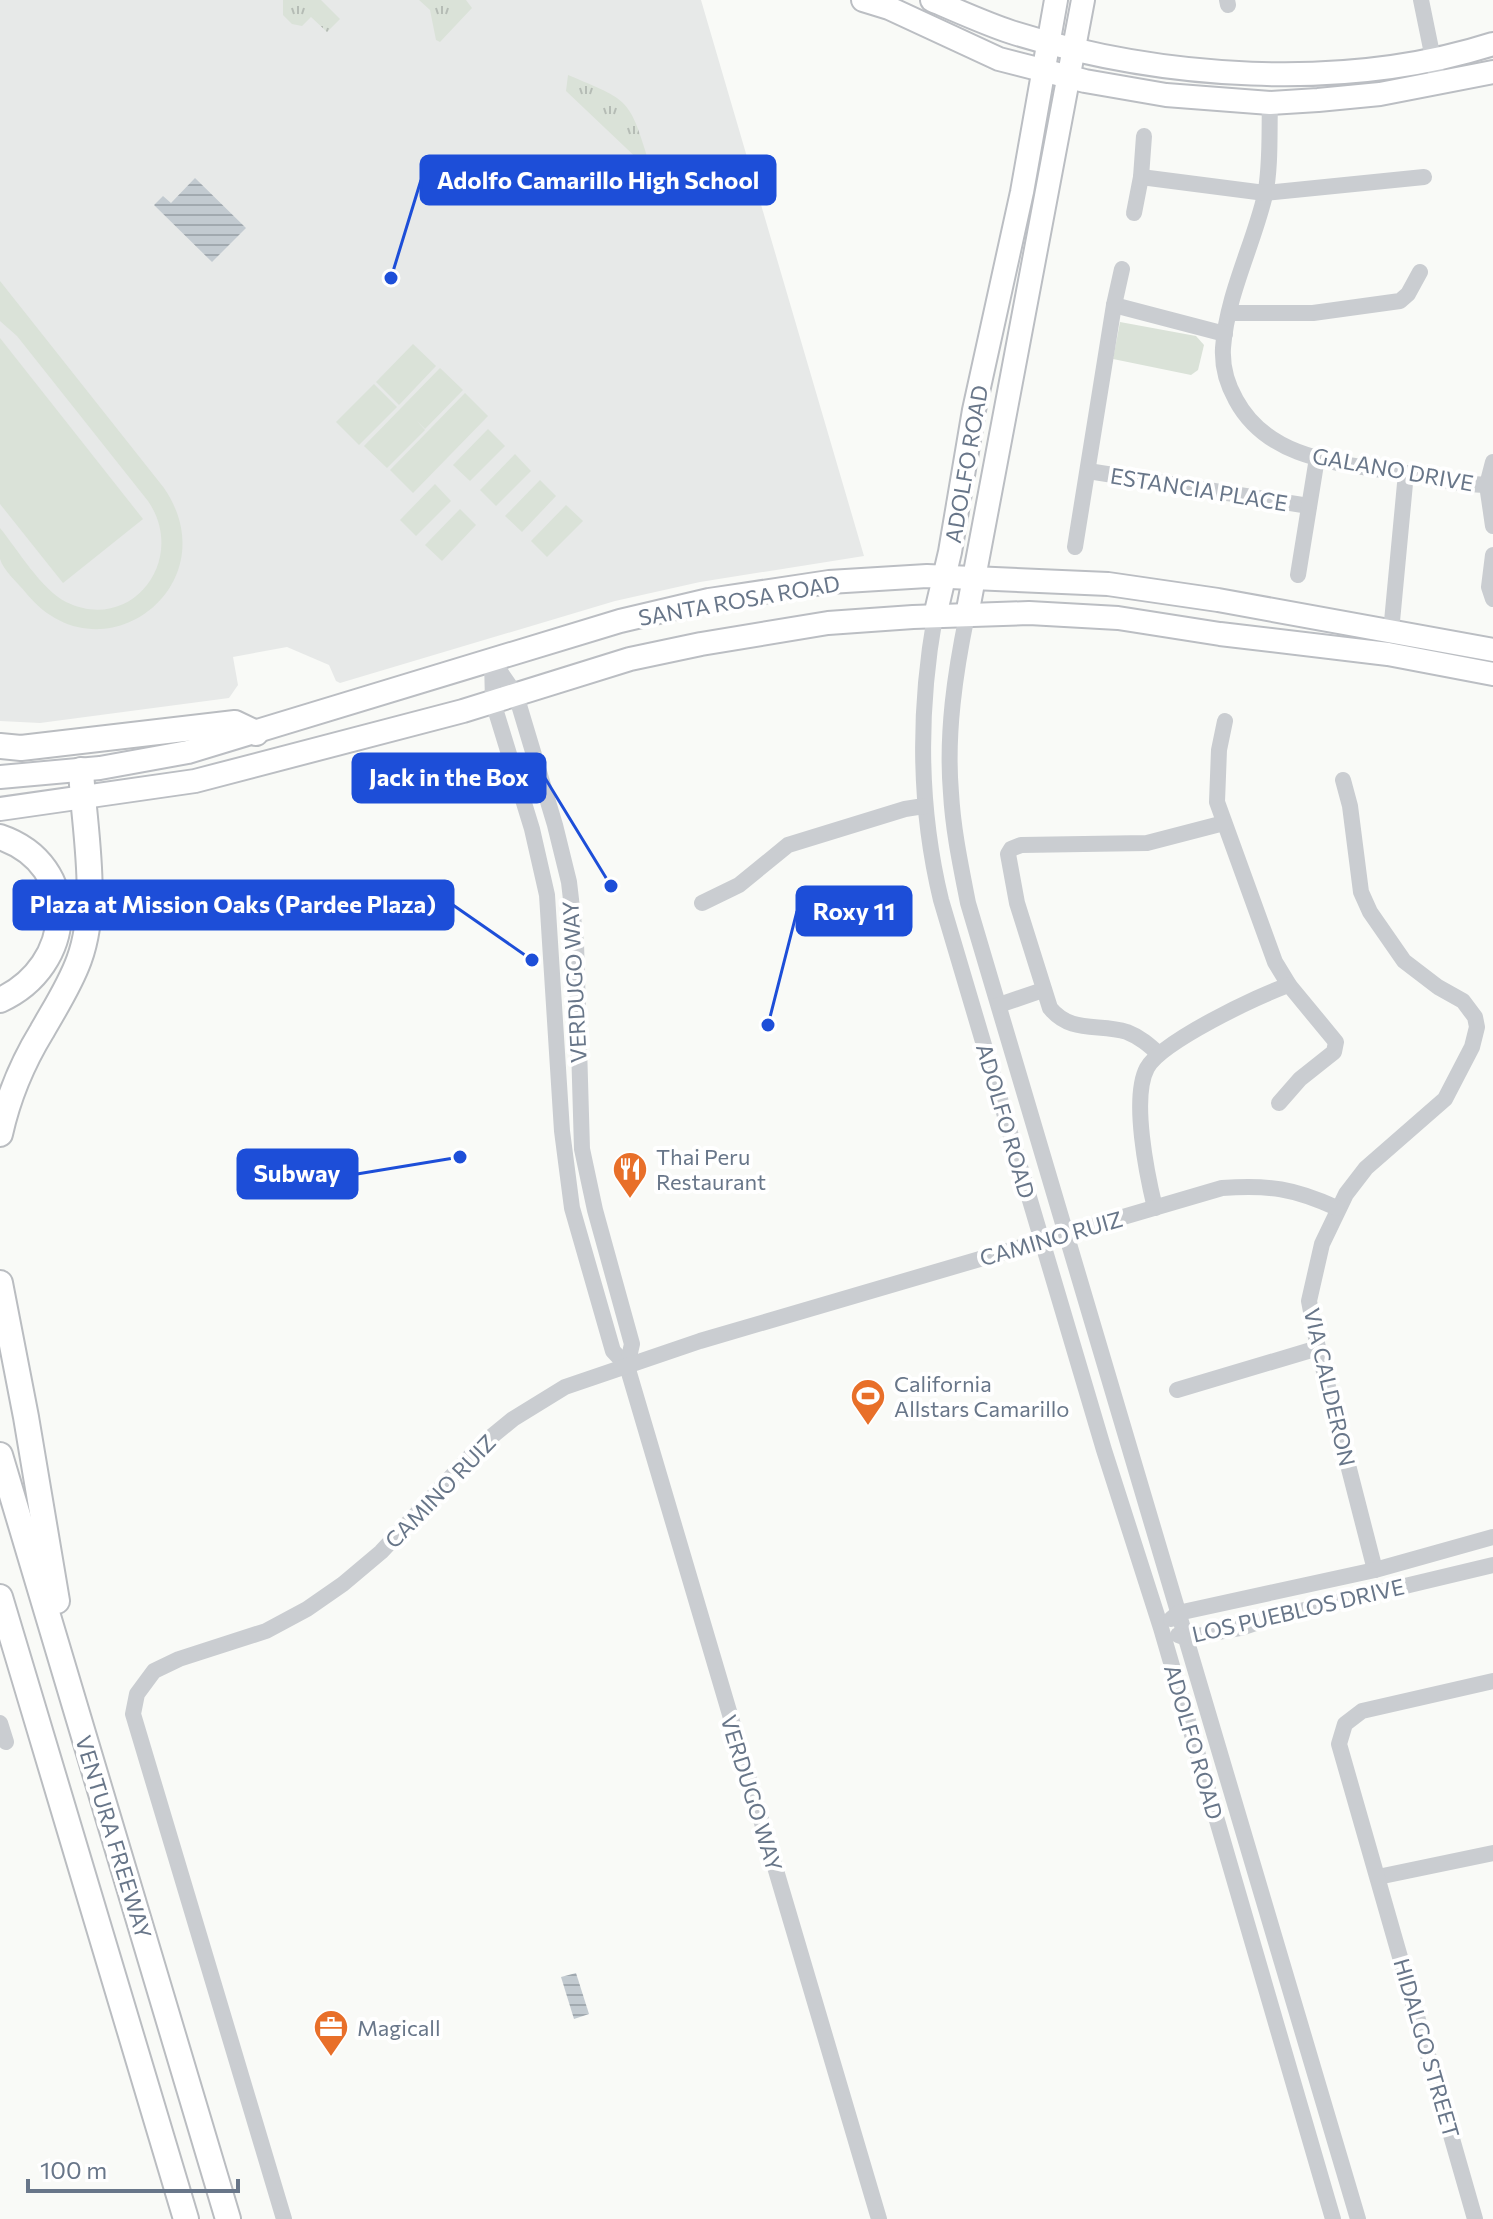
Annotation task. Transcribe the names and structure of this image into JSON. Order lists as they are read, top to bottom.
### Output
{
  "streets": {
    "highway": ["VENTURA FREEWAY"],
    "main road": ["ADOLFO ROAD", "SANTA ROSA ROAD"],
    "street": [
      "GALANO DRIVE",
      "ESTANCIA PLACE",
      "VERDUGO WAY",
      "CAMINO RUIZ",
      "VIA CALDERON",
      "LOS PUEBLOS DRIVE",
      "HIDALGO STREET"
    ]
  },
  "crossings": [
    ["ADOLFO ROAD", "SANTA ROSA ROAD"],
    ["ADOLFO ROAD", "CAMINO RUIZ"],
    ["ADOLFO ROAD", "LOS PUEBLOS DRIVE"],
    ["GALANO DRIVE", "ESTANCIA PLACE"],
    ["SANTA ROSA ROAD", "VERDUGO WAY"],
    ["VERDUGO WAY", "CAMINO RUIZ"],
    ["CAMINO RUIZ", "VIA CALDERON"],
    ["VIA CALDERON", "LOS PUEBLOS DRIVE"]
  ],
  "places": {
    "other": [
      "Adolfo Camarillo High School",
      "Jack in the Box",
      "Plaza at Mission Oaks (Pardee Plaza)",
      "Roxy 11",
      "Subway"
    ],
    "restaurant": ["Thai Peru Restaurant"],
    "sports": ["California Allstars Camarillo"],
    "office": ["Magicall"]
  },
  "scale_bar": "100 m"
}
